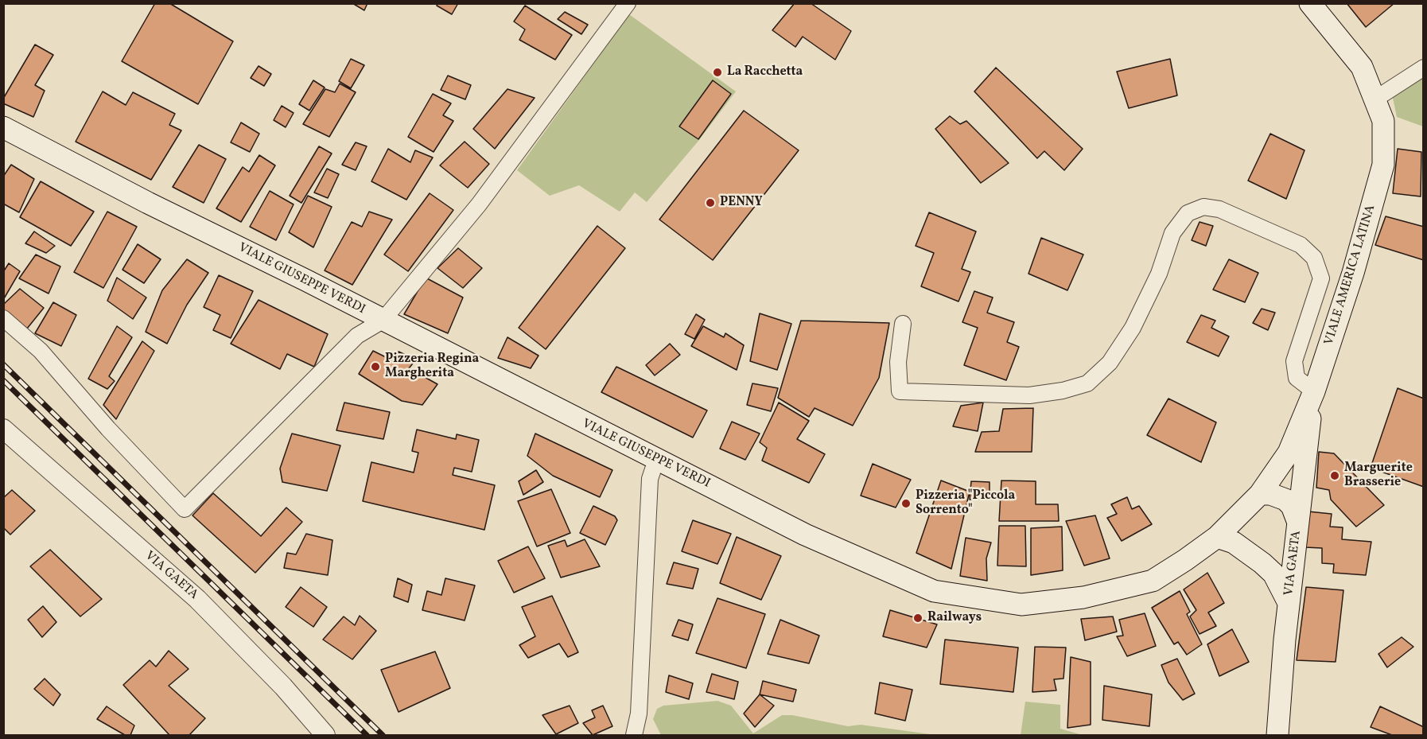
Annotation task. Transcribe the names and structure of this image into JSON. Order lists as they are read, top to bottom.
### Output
{
  "streets": {
    "main road": ["VIALE AMERICA LATINA", "VIALE GIUSEPPE VERDI", "VIA GAETA"]
  },
  "crossings": [
    ["VIALE AMERICA LATINA", "VIALE GIUSEPPE VERDI"],
    ["VIALE AMERICA LATINA", "VIA GAETA"]
  ],
  "places": [
    "La Racchetta",
    "PENNY",
    "Pizzeria Regina Margherita",
    "Marguerite Brasserie",
    "Pizzeria \"Piccola Sorrento\"",
    "Railways"
  ]
}
